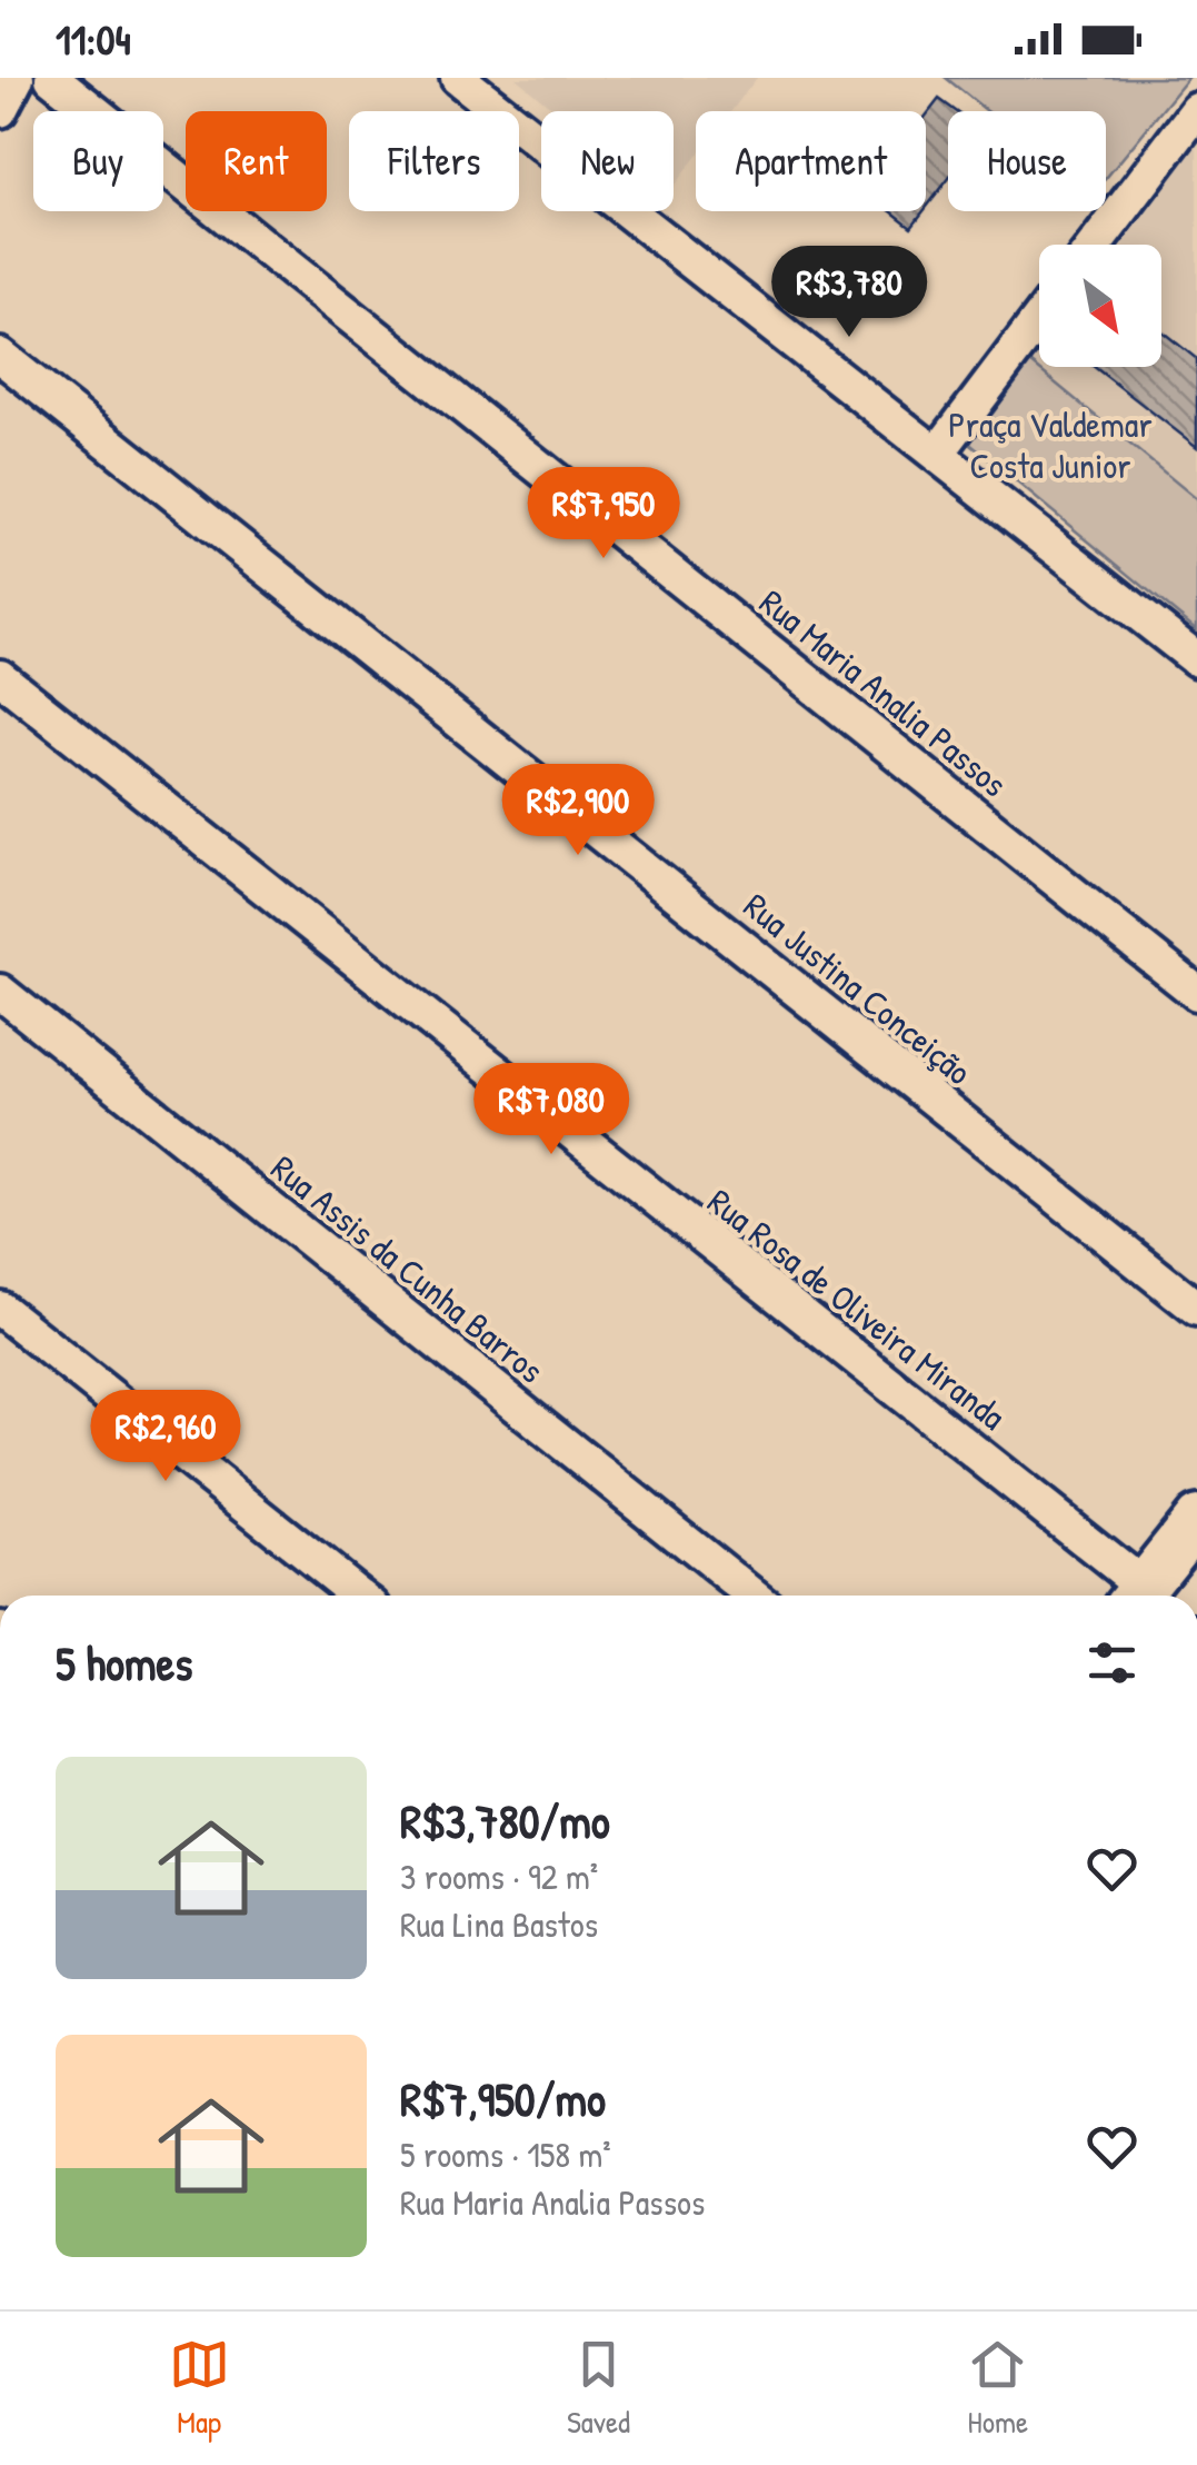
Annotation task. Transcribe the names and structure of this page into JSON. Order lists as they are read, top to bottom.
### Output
{
  "streets": {
    "street": [
      "Rua Maria Analia Passos",
      "Rua Justina Conceição",
      "Rua Assis da Cunha Barros",
      "Rua Rosa de Oliveira Miranda"
    ]
  },
  "parks": ["Praça Valdemar Costa Junior"],
  "north": "bottom right",
  "page": {
    "status": "11:04",
    "chip": [
      "Buy",
      "Rent",
      "Filters",
      "New",
      "Apartment",
      "House"
    ],
    "price": [
      "R$3,780",
      "R$7,950",
      "R$2,900",
      "R$7,080",
      "R$2,960"
    ],
    "heading": "5 homes",
    "list": [
      {
        "name": "R$3,780/mo",
        "note": "3 rooms · 92 m² · Rua Lina Bastos"
      },
      {
        "name": "R$7,950/mo",
        "note": "5 rooms · 158 m² · Rua Maria Analia Passos"
      }
    ],
    "tabs": ["Map", "Saved", "Home"]
  }
}
